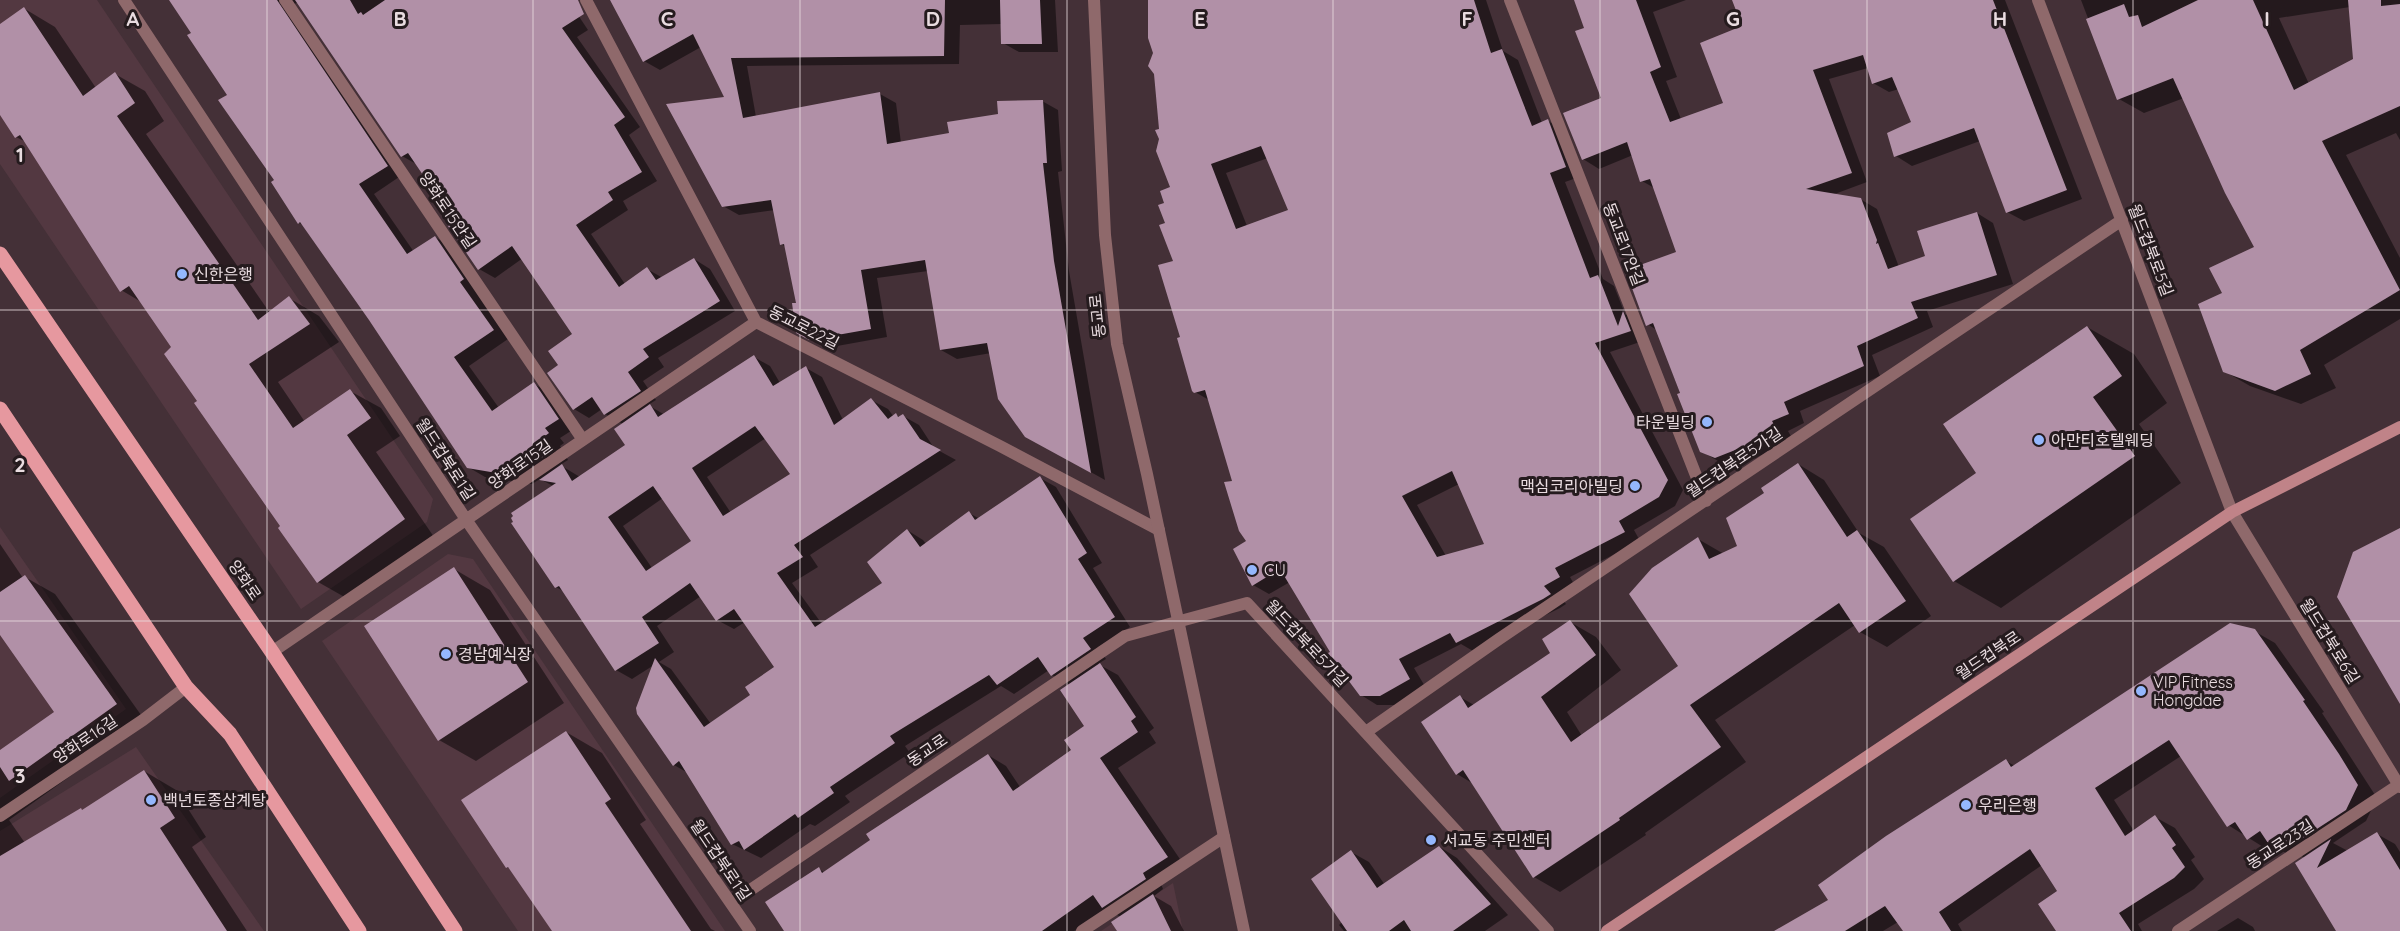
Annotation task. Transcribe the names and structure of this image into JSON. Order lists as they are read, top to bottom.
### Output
{
  "streets": {
    "main road": ["양화로", "월드컵북로"],
    "street": [
      "양화로15안길",
      "동교로17안길",
      "월드컵북로5길",
      "동교로",
      "동교로22길",
      "월드컵북로1길",
      "월드컵북로5가길",
      "양화로15길",
      "월드컵북로6길",
      "양화로16길",
      "동교로23길"
    ]
  },
  "crossings": [
    ["양화로15안길", "양화로15길"],
    ["동교로17안길", "월드컵북로5가길"],
    ["월드컵북로5길", "월드컵북로5가길"],
    ["월드컵북로5길", "월드컵북로6길"],
    ["월드컵북로5길", "월드컵북로"],
    ["동교로", "동교로22길"],
    ["동교로", "월드컵북로1길"],
    ["동교로", "월드컵북로5가길"],
    ["동교로22길", "양화로15길"],
    ["월드컵북로1길", "양화로15길"],
    ["양화로15길", "양화로"],
    ["월드컵북로6길", "월드컵북로"],
    ["월드컵북로6길", "동교로23길"]
  ],
  "places": [
    "신한은행",
    "타운빌딩",
    "아만티호텔웨딩",
    "맥심코리아빌딩",
    "CU",
    "경남예식장",
    "VIP Fitness Hongdae",
    "백년토종삼계탕",
    "우리은행",
    "서교동 주민센터"
  ],
  "grid": {
    "columns": [
      "A",
      "B",
      "C",
      "D",
      "E",
      "F",
      "G",
      "H",
      "I"
    ],
    "rows": ["1", "2", "3"]
  }
}
